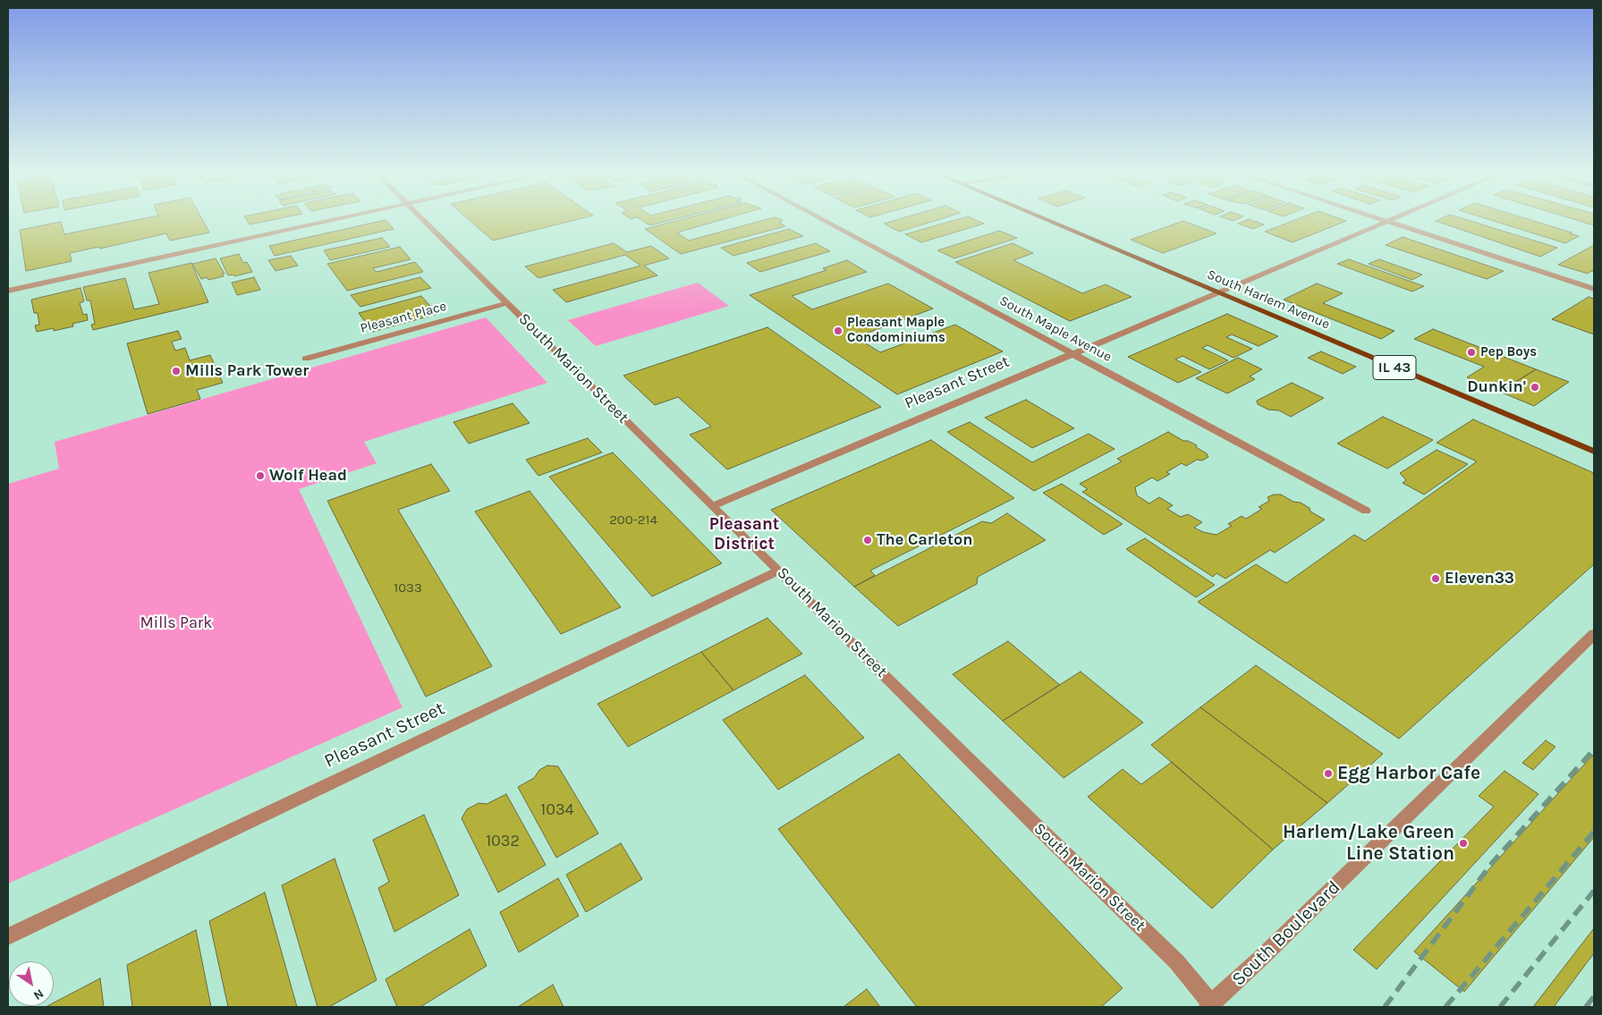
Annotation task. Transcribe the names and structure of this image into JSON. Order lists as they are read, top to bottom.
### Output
{
  "streets": {
    "main road": ["South Harlem Avenue", "IL 43"],
    "street": [
      "Pleasant Place",
      "South Maple Avenue",
      "South Marion Street",
      "Pleasant Street",
      "South Boulevard"
    ]
  },
  "crossings": [
    ["South Harlem Avenue", "Pleasant Street"],
    ["Pleasant Place", "South Marion Street"],
    ["South Maple Avenue", "Pleasant Street"],
    ["South Marion Street", "Pleasant Street"],
    ["South Marion Street", "South Boulevard"]
  ],
  "districts": ["Pleasant District"],
  "parks": ["Mills Park"],
  "places": [
    "Pleasant Maple Condominiums",
    "Pep Boys",
    "Mills Park Tower",
    "Dunkin'",
    "Wolf Head",
    "The Carleton",
    "Eleven33",
    "Egg Harbor Cafe",
    "Harlem/Lake Green Line Station"
  ],
  "house_numbers": [
    "200-214",
    "1033",
    "1034",
    "1032"
  ],
  "north": "bottom right"
}
